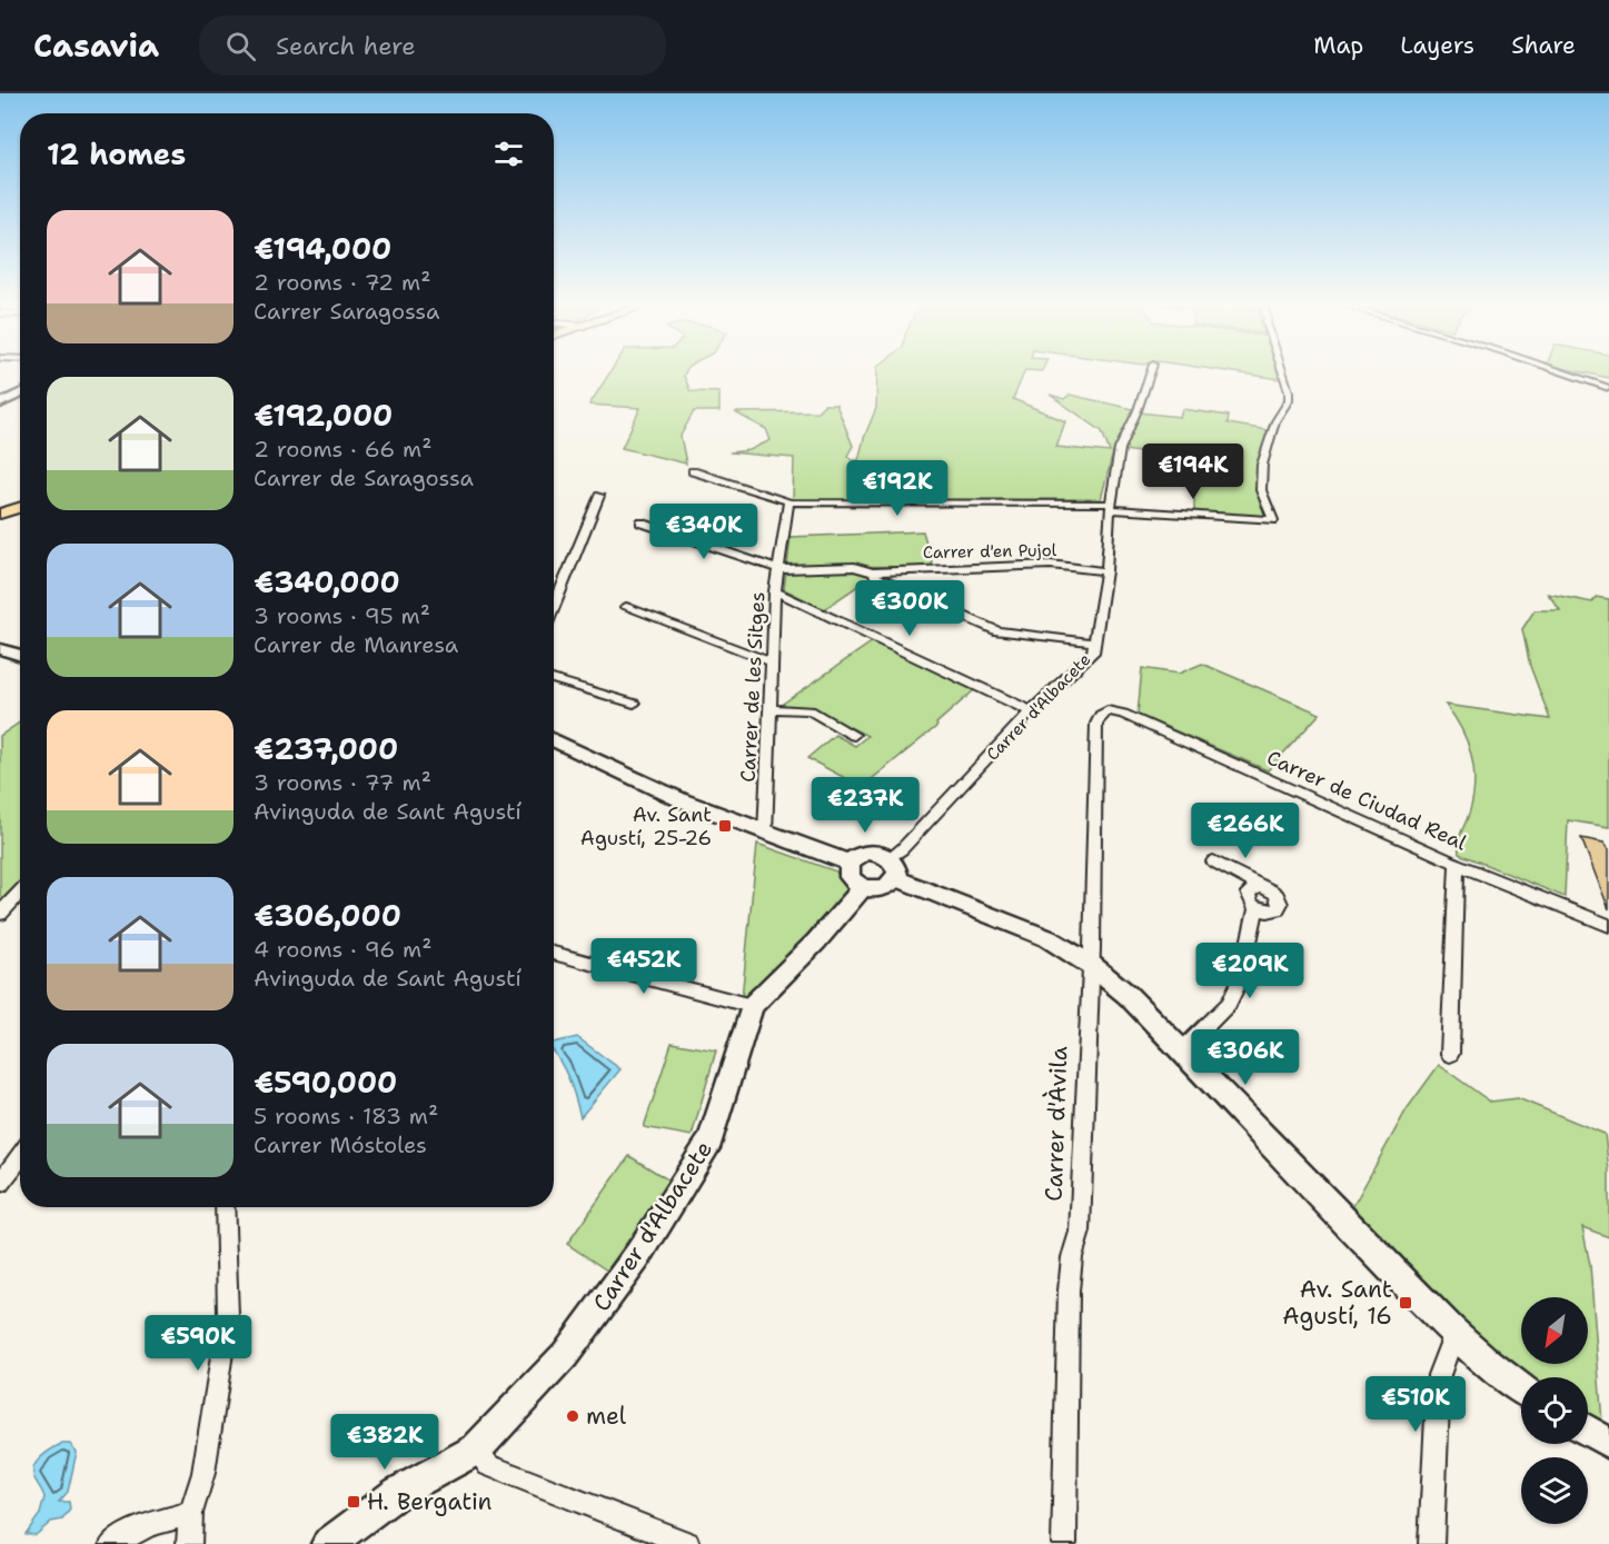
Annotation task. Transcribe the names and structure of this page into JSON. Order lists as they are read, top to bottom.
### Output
{
  "streets": {
    "street": [
      "Carrer d'en Pujol",
      "Carrer de les Sitges",
      "Carrer d'Albacete",
      "Carrer de Ciudad Real",
      "Carrer d'Àvila"
    ]
  },
  "crossings": [
    ["Carrer d'en Pujol", "Carrer de les Sitges"],
    ["Carrer d'en Pujol", "Carrer d'Albacete"],
    ["Carrer de Ciudad Real", "Carrer d'Àvila"]
  ],
  "places": {
    "transit": ["Av. Sant Agustí, 25-26", "Av. Sant Agustí, 16", "H. Bergatin"],
    "other": ["mel"]
  },
  "north": "bottom left",
  "page": {
    "header": "Casavia",
    "search": "Search here",
    "nav": ["Map", "Layers", "Share"],
    "heading": "12 homes",
    "list": [
      {
        "name": "€194,000",
        "note": "2 rooms · 72 m² · Carrer Saragossa"
      },
      {
        "name": "€192,000",
        "note": "2 rooms · 66 m² · Carrer de Saragossa"
      },
      {
        "name": "€340,000",
        "note": "3 rooms · 95 m² · Carrer de Manresa"
      },
      {
        "name": "€237,000",
        "note": "3 rooms · 77 m² · Avinguda de Sant Agustí"
      },
      {
        "name": "€306,000",
        "note": "4 rooms · 96 m² · Avinguda de Sant Agustí"
      },
      {
        "name": "€590,000",
        "note": "5 rooms · 183 m² · Carrer Móstoles"
      }
    ],
    "price": [
      "€194K",
      "€192K",
      "€340K",
      "€300K",
      "€237K",
      "€266K",
      "€452K",
      "€209K",
      "€306K",
      "€590K",
      "€510K",
      "€382K"
    ]
  }
}
